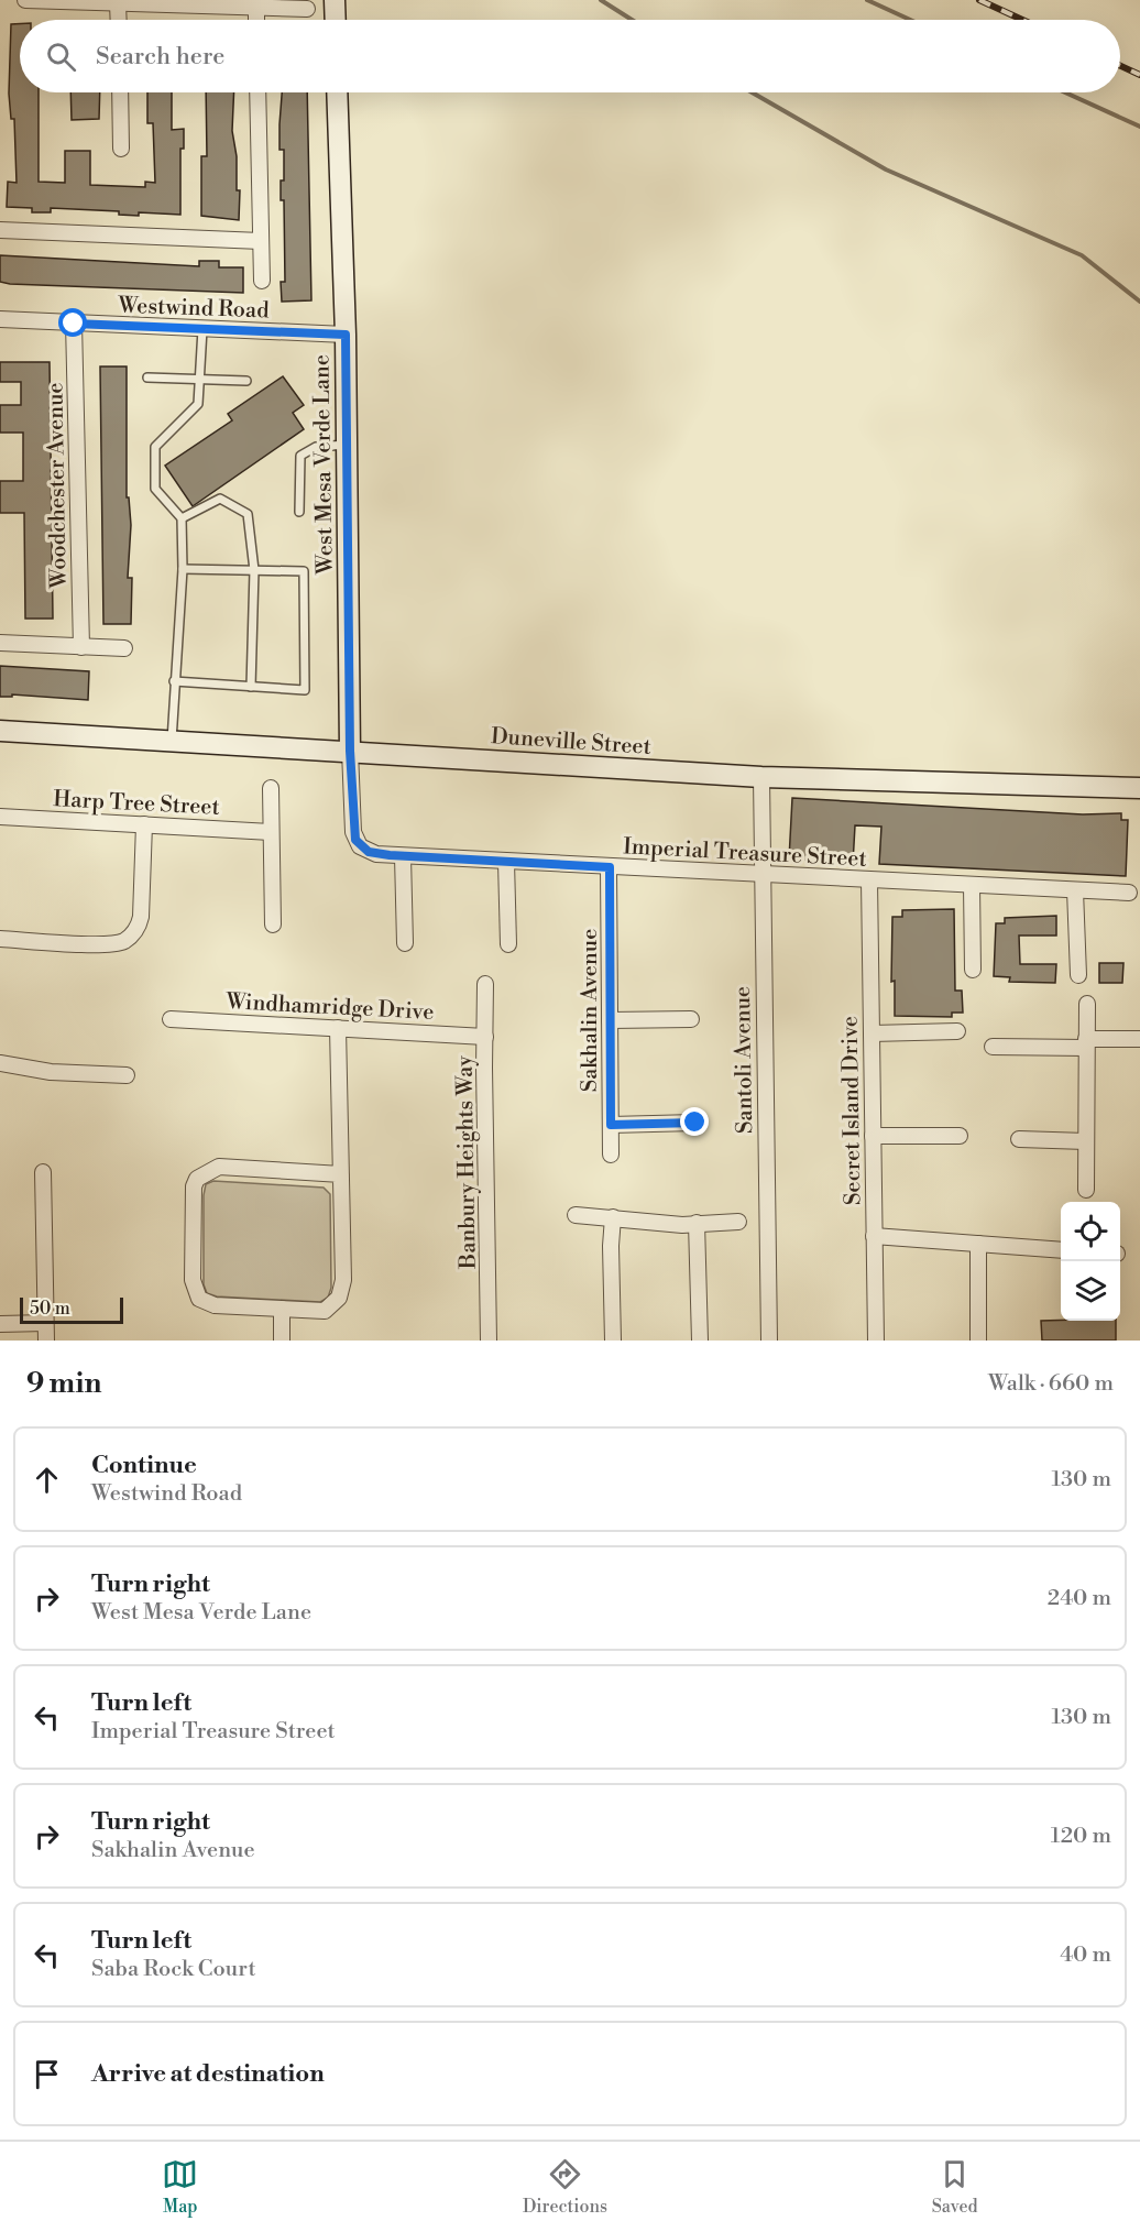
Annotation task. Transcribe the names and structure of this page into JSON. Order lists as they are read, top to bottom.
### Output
{
  "streets": {
    "street": [
      "Westwind Road",
      "West Mesa Verde Lane",
      "Woodchester Avenue",
      "Duneville Street",
      "Harp Tree Street",
      "Imperial Treasure Street",
      "Windhamridge Drive",
      "Sakhalin Avenue",
      "Santoli Avenue",
      "Secret Island Drive",
      "Banbury Heights Way"
    ]
  },
  "crossings": [
    ["Westwind Road", "West Mesa Verde Lane"],
    ["Westwind Road", "Woodchester Avenue"],
    ["West Mesa Verde Lane", "Duneville Street"],
    ["West Mesa Verde Lane", "Imperial Treasure Street"],
    ["Duneville Street", "Santoli Avenue"],
    ["Imperial Treasure Street", "Sakhalin Avenue"],
    ["Imperial Treasure Street", "Santoli Avenue"],
    ["Imperial Treasure Street", "Secret Island Drive"],
    ["Windhamridge Drive", "Banbury Heights Way"]
  ],
  "scale_bar": "50 m",
  "page": {
    "search": "Search here",
    "scale": "50 m",
    "heading": ["9 min", "Walk · 660 m"],
    "list": [
      ["Continue", "Westwind Road", "130 m"],
      ["Turn right", "West Mesa Verde Lane", "240 m"],
      ["Turn left", "Imperial Treasure Street", "130 m"],
      ["Turn right", "Sakhalin Avenue", "120 m"],
      ["Turn left", "Saba Rock Court", "40 m"],
      "Arrive at destination"
    ],
    "nav": ["Map", "Directions", "Saved"]
  }
}
